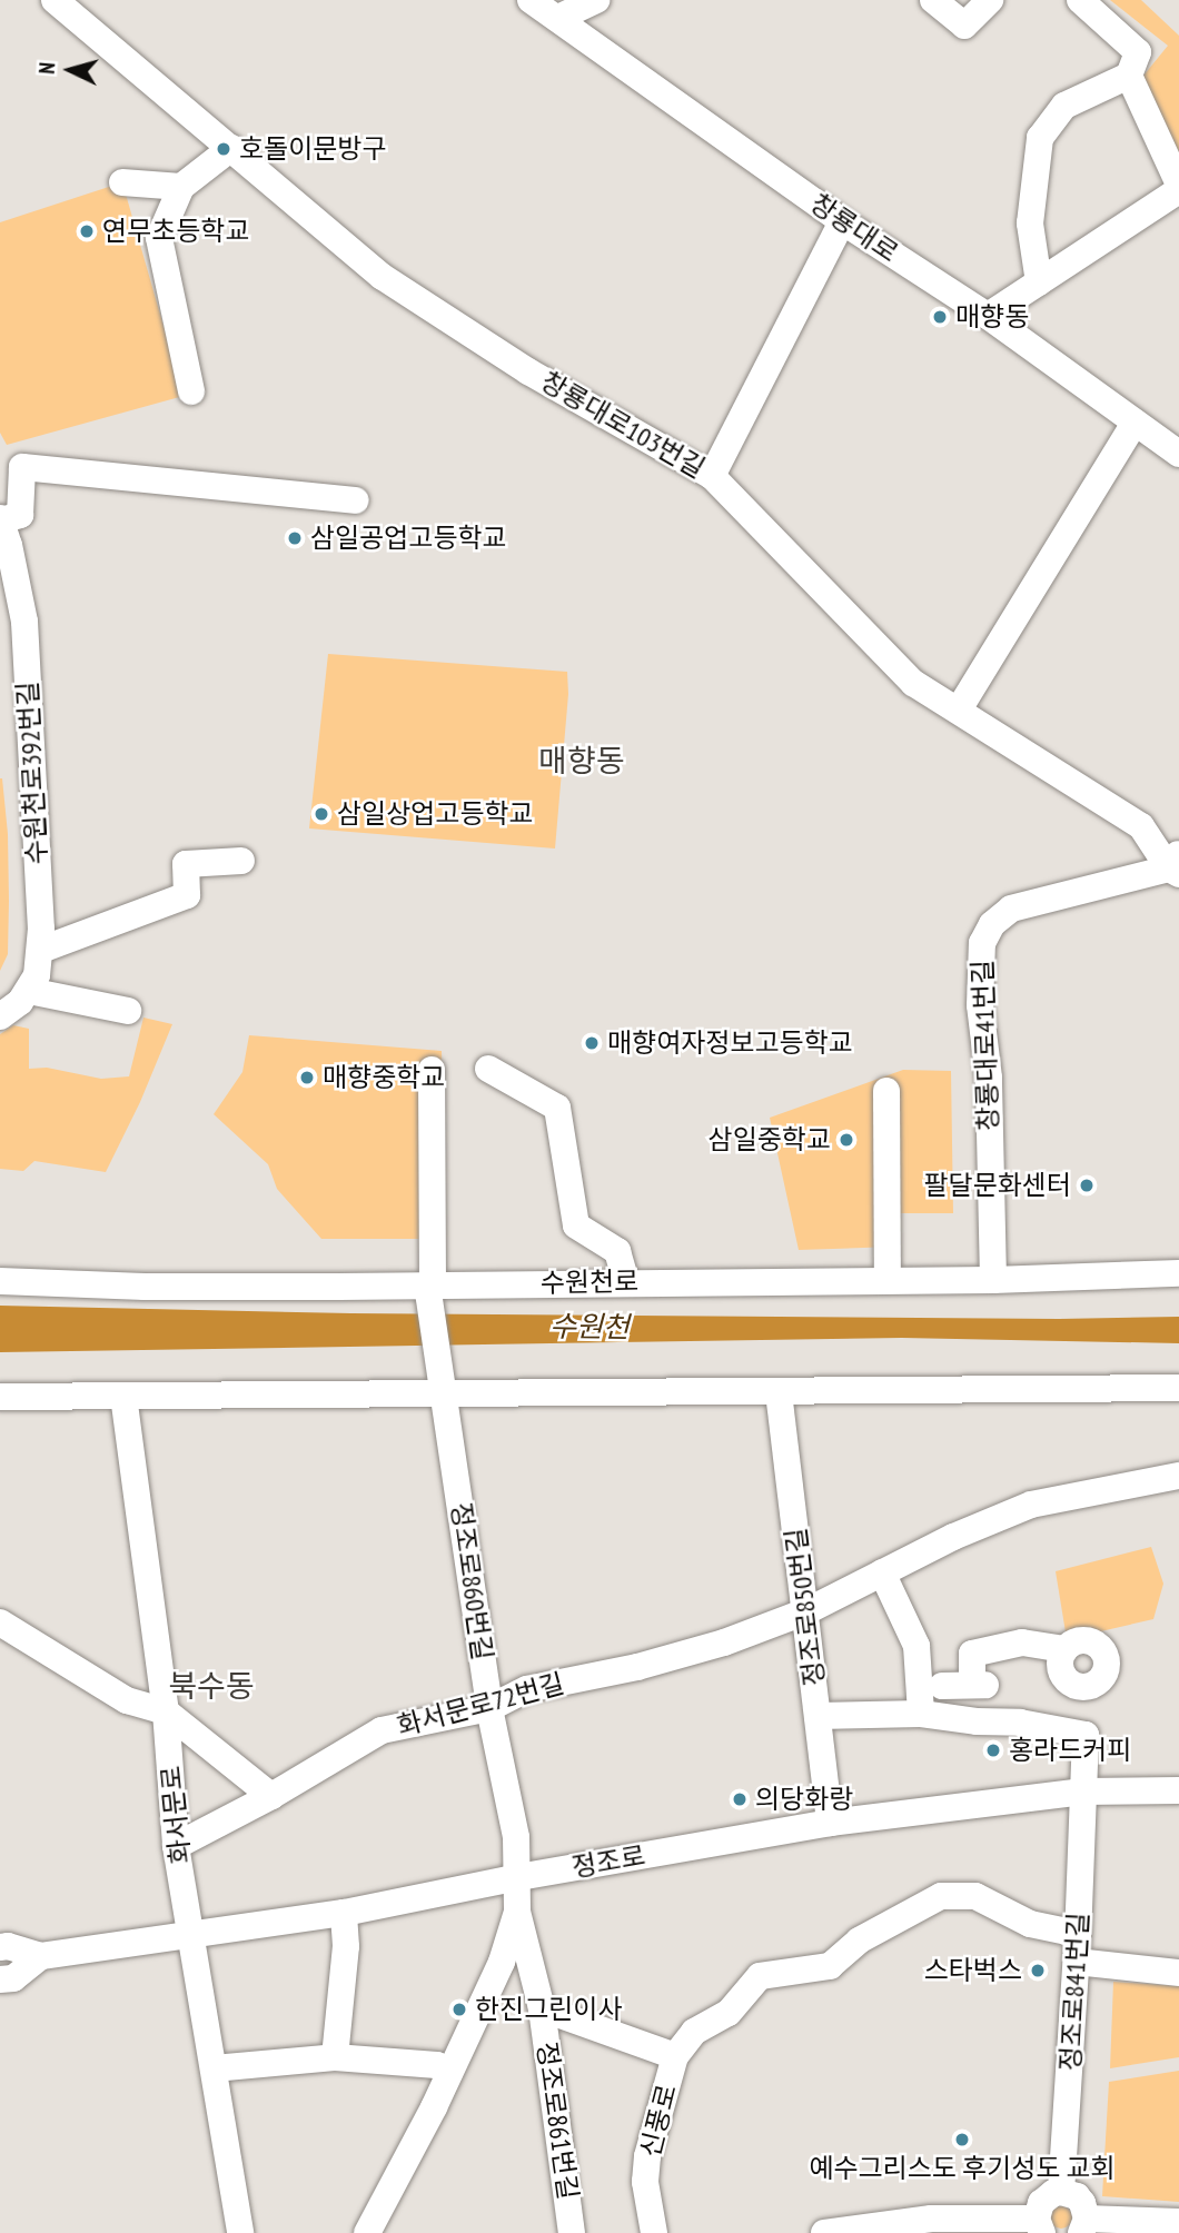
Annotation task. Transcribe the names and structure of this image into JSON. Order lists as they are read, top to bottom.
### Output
{
  "streets": {
    "street": [
      "창룡대로",
      "창룡대로103번길",
      "수원천로392번길",
      "창룡대로41번길",
      "수원천로",
      "정조로860번길",
      "정조로850번길",
      "화서문로72번길",
      "화서문로",
      "정조로",
      "정조로841번길",
      "정조로861번길",
      "신풍로"
    ]
  },
  "crossings": [
    ["창룡대로103번길", "창룡대로41번길"],
    ["창룡대로41번길", "수원천로"],
    ["수원천로", "정조로860번길"],
    ["정조로860번길", "화서문로72번길"],
    ["정조로860번길", "정조로"],
    ["정조로860번길", "정조로861번길"],
    ["정조로850번길", "화서문로72번길"],
    ["정조로850번길", "정조로"],
    ["화서문로72번길", "화서문로"],
    ["화서문로", "정조로"],
    ["정조로", "정조로841번길"],
    ["정조로", "정조로861번길"],
    ["정조로861번길", "신풍로"]
  ],
  "districts": ["매향동", "북수동"],
  "water": ["수원천"],
  "places": [
    "호돌이문방구",
    "연무초등학교",
    "매향동",
    "삼일공업고등학교",
    "삼일상업고등학교",
    "매향여자정보고등학교",
    "매향중학교",
    "삼일중학교",
    "팔달문화센터",
    "홍라드커피",
    "의당화랑",
    "스타벅스",
    "한진그린이사",
    "예수그리스도 후기성도 교회"
  ],
  "north": "left"
}
